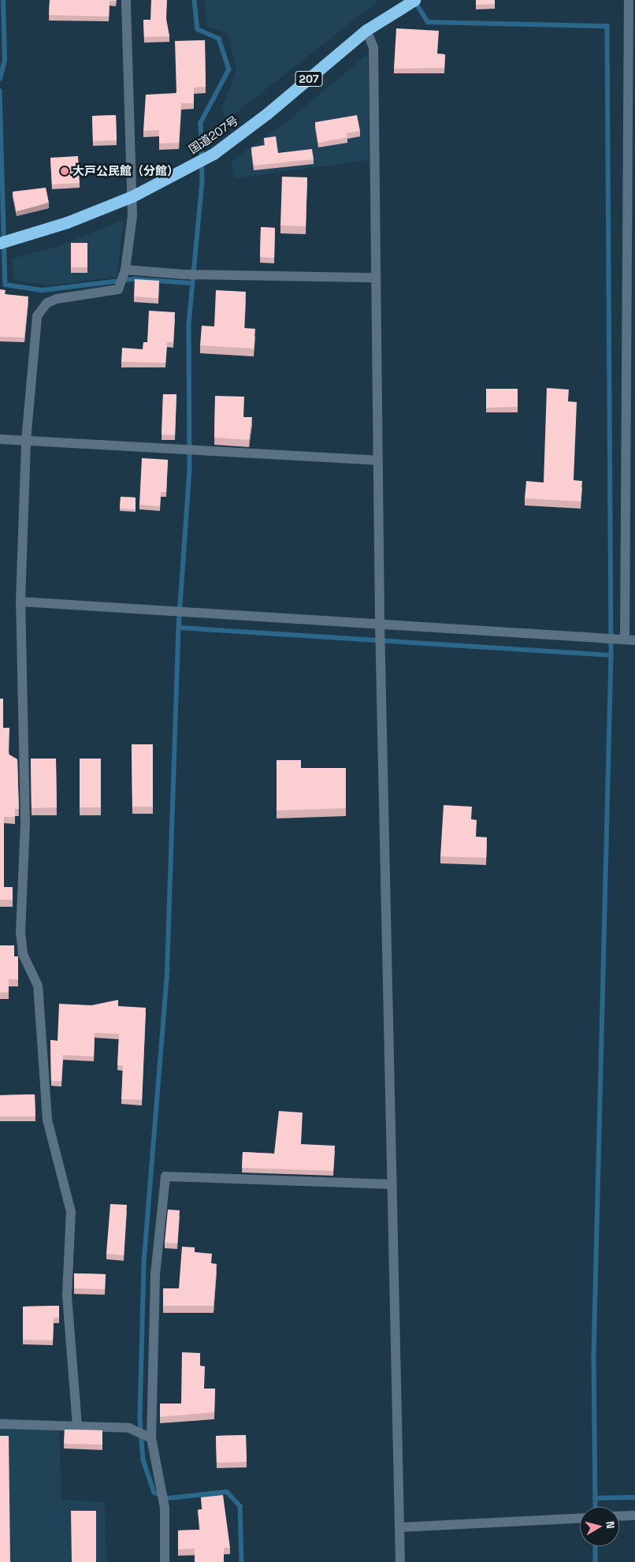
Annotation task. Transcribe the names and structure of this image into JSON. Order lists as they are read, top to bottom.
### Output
{
  "streets": {
    "highway": ["207", "国道207号"]
  },
  "places": ["大戸公民館（分館）"],
  "north": "right"
}
